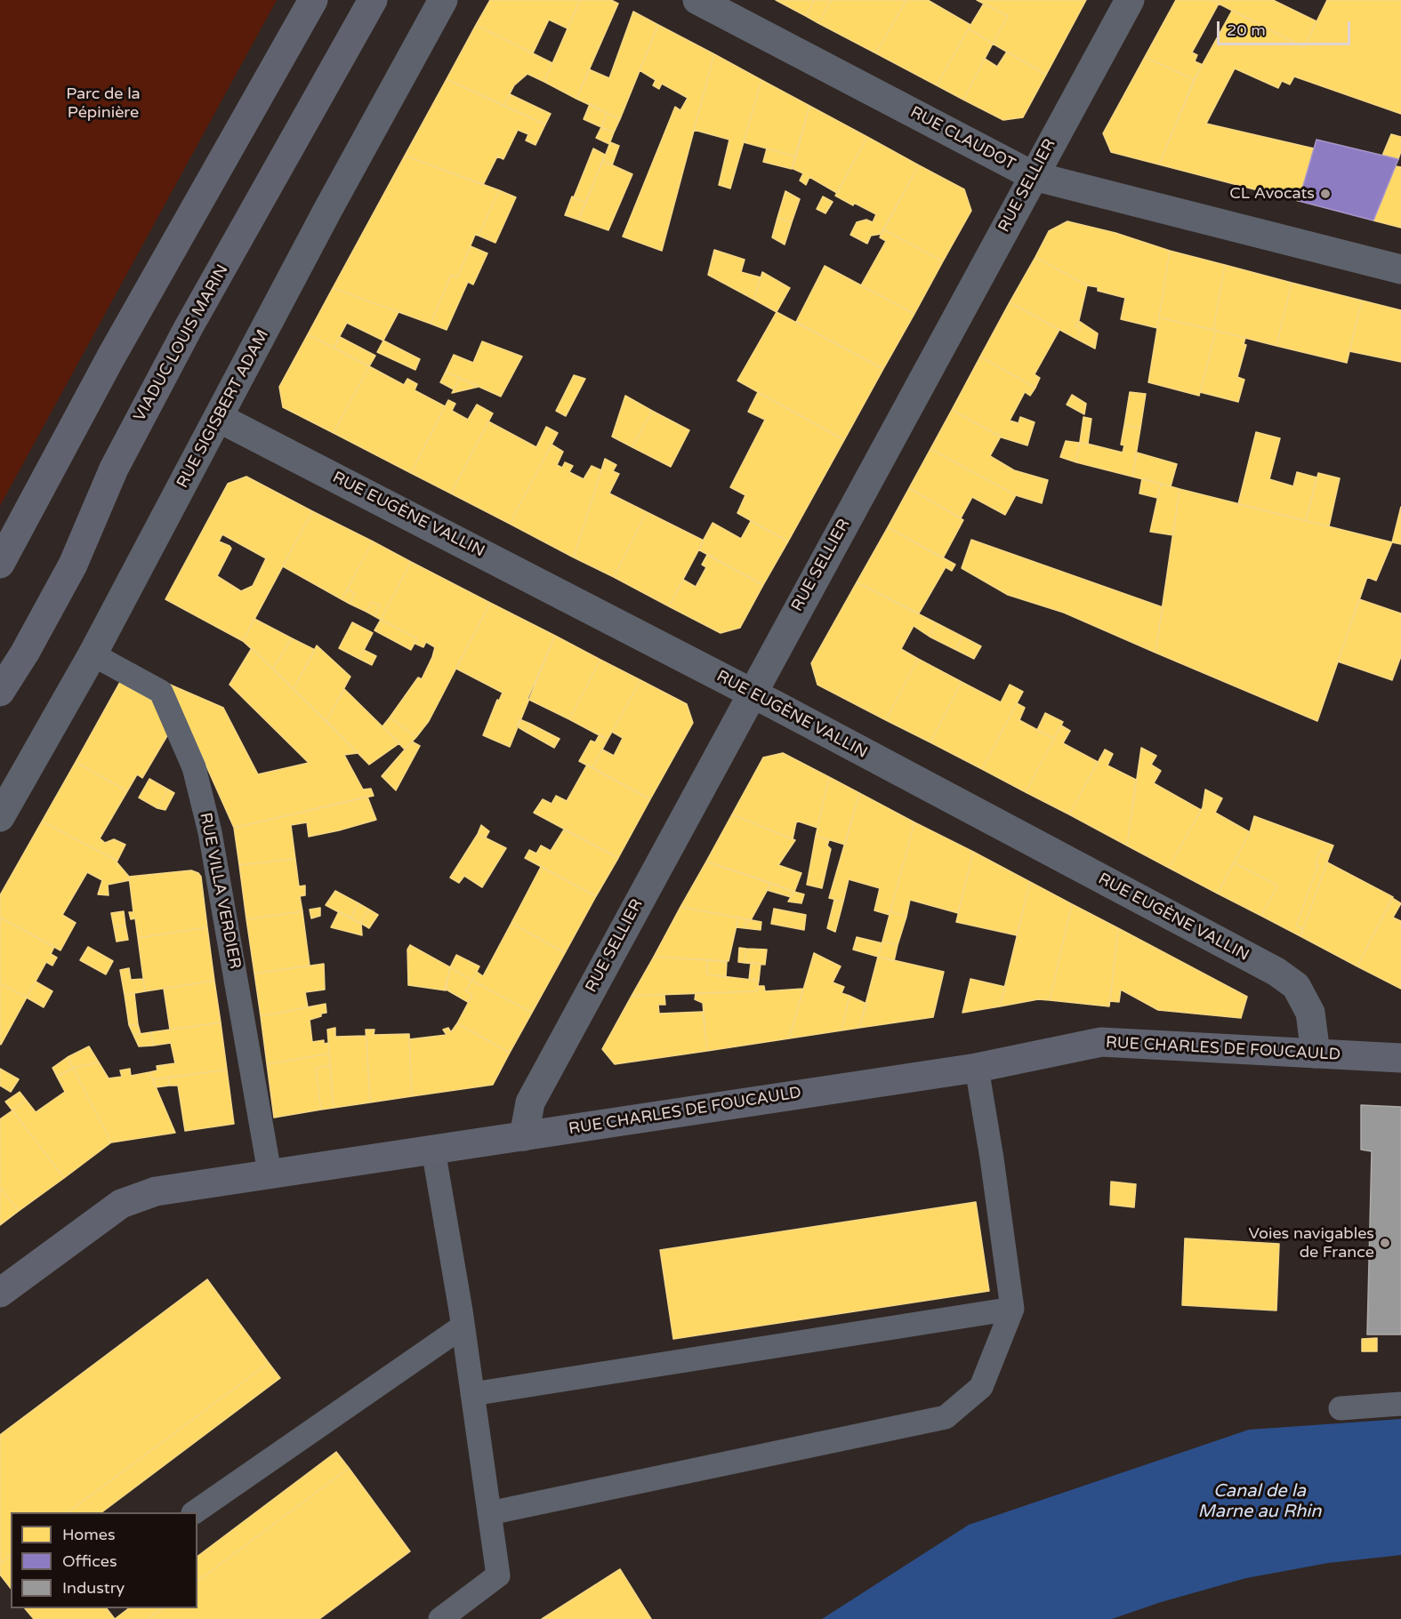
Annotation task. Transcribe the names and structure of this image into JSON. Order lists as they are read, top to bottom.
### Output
{
  "streets": {
    "main road": ["VIADUC LOUIS MARIN", "RUE CHARLES DE FOUCAULD"],
    "street": [
      "RUE CLAUDOT",
      "RUE SELLIER",
      "RUE SIGISBERT ADAM",
      "RUE EUGÈNE VALLIN"
    ],
    "lane": ["RUE VILLA VERDIER"]
  },
  "crossings": [
    ["RUE CLAUDOT", "RUE SELLIER"],
    ["RUE SELLIER", "RUE EUGÈNE VALLIN"],
    ["RUE SELLIER", "RUE CHARLES DE FOUCAULD"],
    ["RUE SIGISBERT ADAM", "RUE EUGÈNE VALLIN"],
    ["RUE SIGISBERT ADAM", "RUE VILLA VERDIER"],
    ["RUE EUGÈNE VALLIN", "RUE CHARLES DE FOUCAULD"],
    ["RUE VILLA VERDIER", "RUE CHARLES DE FOUCAULD"]
  ],
  "water": ["Canal de la Marne au Rhin"],
  "parks": ["Parc de la Pépinière"],
  "places": ["CL Avocats", "Voies navigables de France"],
  "legend": ["Homes", "Offices", "Industry"],
  "scale_bar": "20 m"
}
